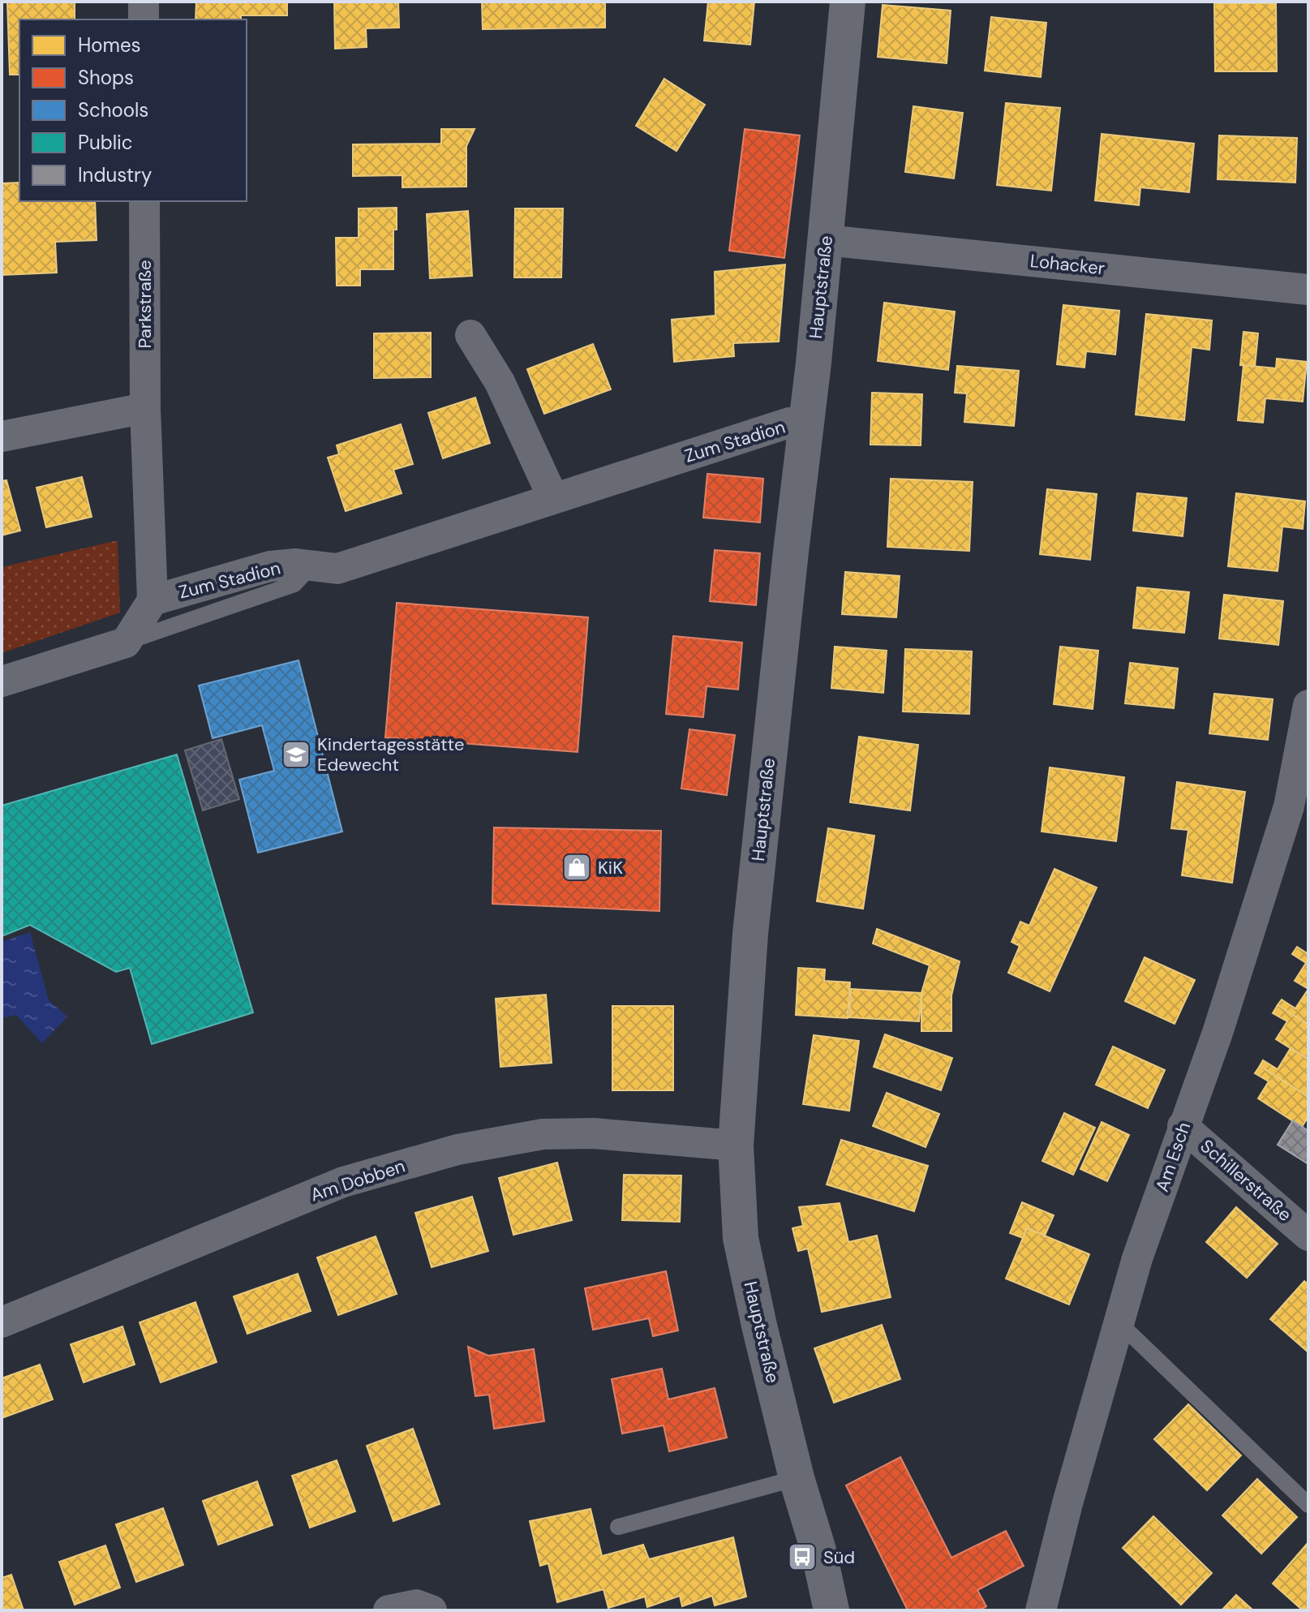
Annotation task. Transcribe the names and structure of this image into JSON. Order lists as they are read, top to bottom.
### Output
{
  "streets": {
    "main road": ["Hauptstraße"],
    "street": [
      "Lohacker",
      "Parkstraße",
      "Zum Stadion",
      "Am Esch",
      "Am Dobben",
      "Schillerstraße"
    ]
  },
  "crossings": [
    ["Lohacker", "Hauptstraße"],
    ["Hauptstraße", "Zum Stadion"],
    ["Hauptstraße", "Am Dobben"],
    ["Parkstraße", "Zum Stadion"],
    ["Am Esch", "Schillerstraße"]
  ],
  "places": {
    "school or university": ["Kindertagesstätte Edewecht"],
    "shop": ["KiK"],
    "bus stop": ["Süd"]
  },
  "legend": [
    "Homes",
    "Shops",
    "Schools",
    "Public",
    "Industry"
  ]
}
